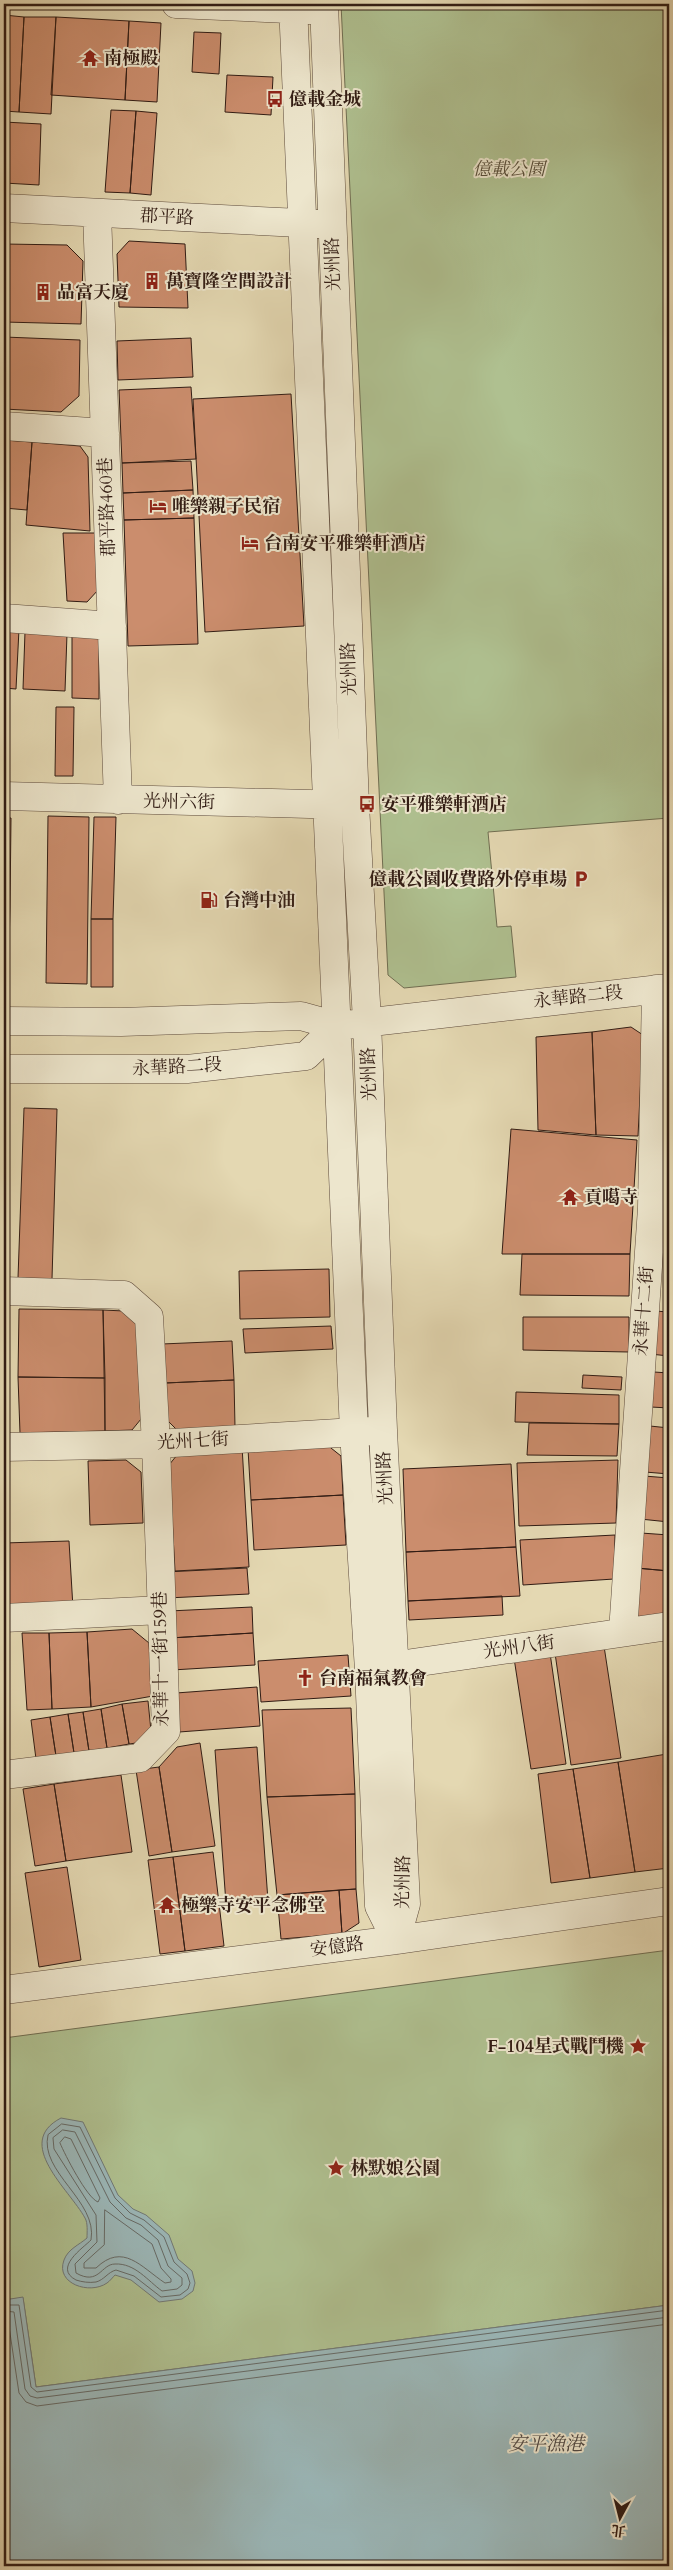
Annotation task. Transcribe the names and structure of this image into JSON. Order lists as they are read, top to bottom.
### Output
{
  "streets": {
    "street": [
      "郡平路",
      "光州路",
      "郡平路460巷",
      "光州六街",
      "永華路二段",
      "永華十二街",
      "光州七街",
      "光州八街",
      "永華十一街159巷",
      "安億路"
    ]
  },
  "crossings": [
    ["郡平路", "光州路"],
    ["郡平路", "郡平路460巷"],
    ["光州路", "光州六街"],
    ["光州路", "永華路二段"],
    ["光州路", "光州七街"],
    ["光州路", "光州八街"],
    ["光州路", "安億路"],
    ["郡平路460巷", "光州六街"],
    ["永華路二段", "永華十二街"],
    ["永華十二街", "光州八街"],
    ["光州七街", "永華十一街159巷"]
  ],
  "water": ["安平漁港"],
  "parks": ["億載公園"],
  "places": {
    "temple": ["南極殿", "貢噶寺", "極樂寺安平念佛堂"],
    "bus stop": ["億載金城", "安平雅樂軒酒店"],
    "building": ["萬寶隆空間設計", "品富天廈"],
    "hotel": ["唯樂親子民宿", "台南安平雅樂軒酒店"],
    "parking": ["億載公園收費路外停車場"],
    "fuel station": ["台灣中油"],
    "church": ["台南福氣教會"],
    "place": ["F-104星式戰鬥機", "林默娘公園"]
  },
  "north": "bottom"
}
